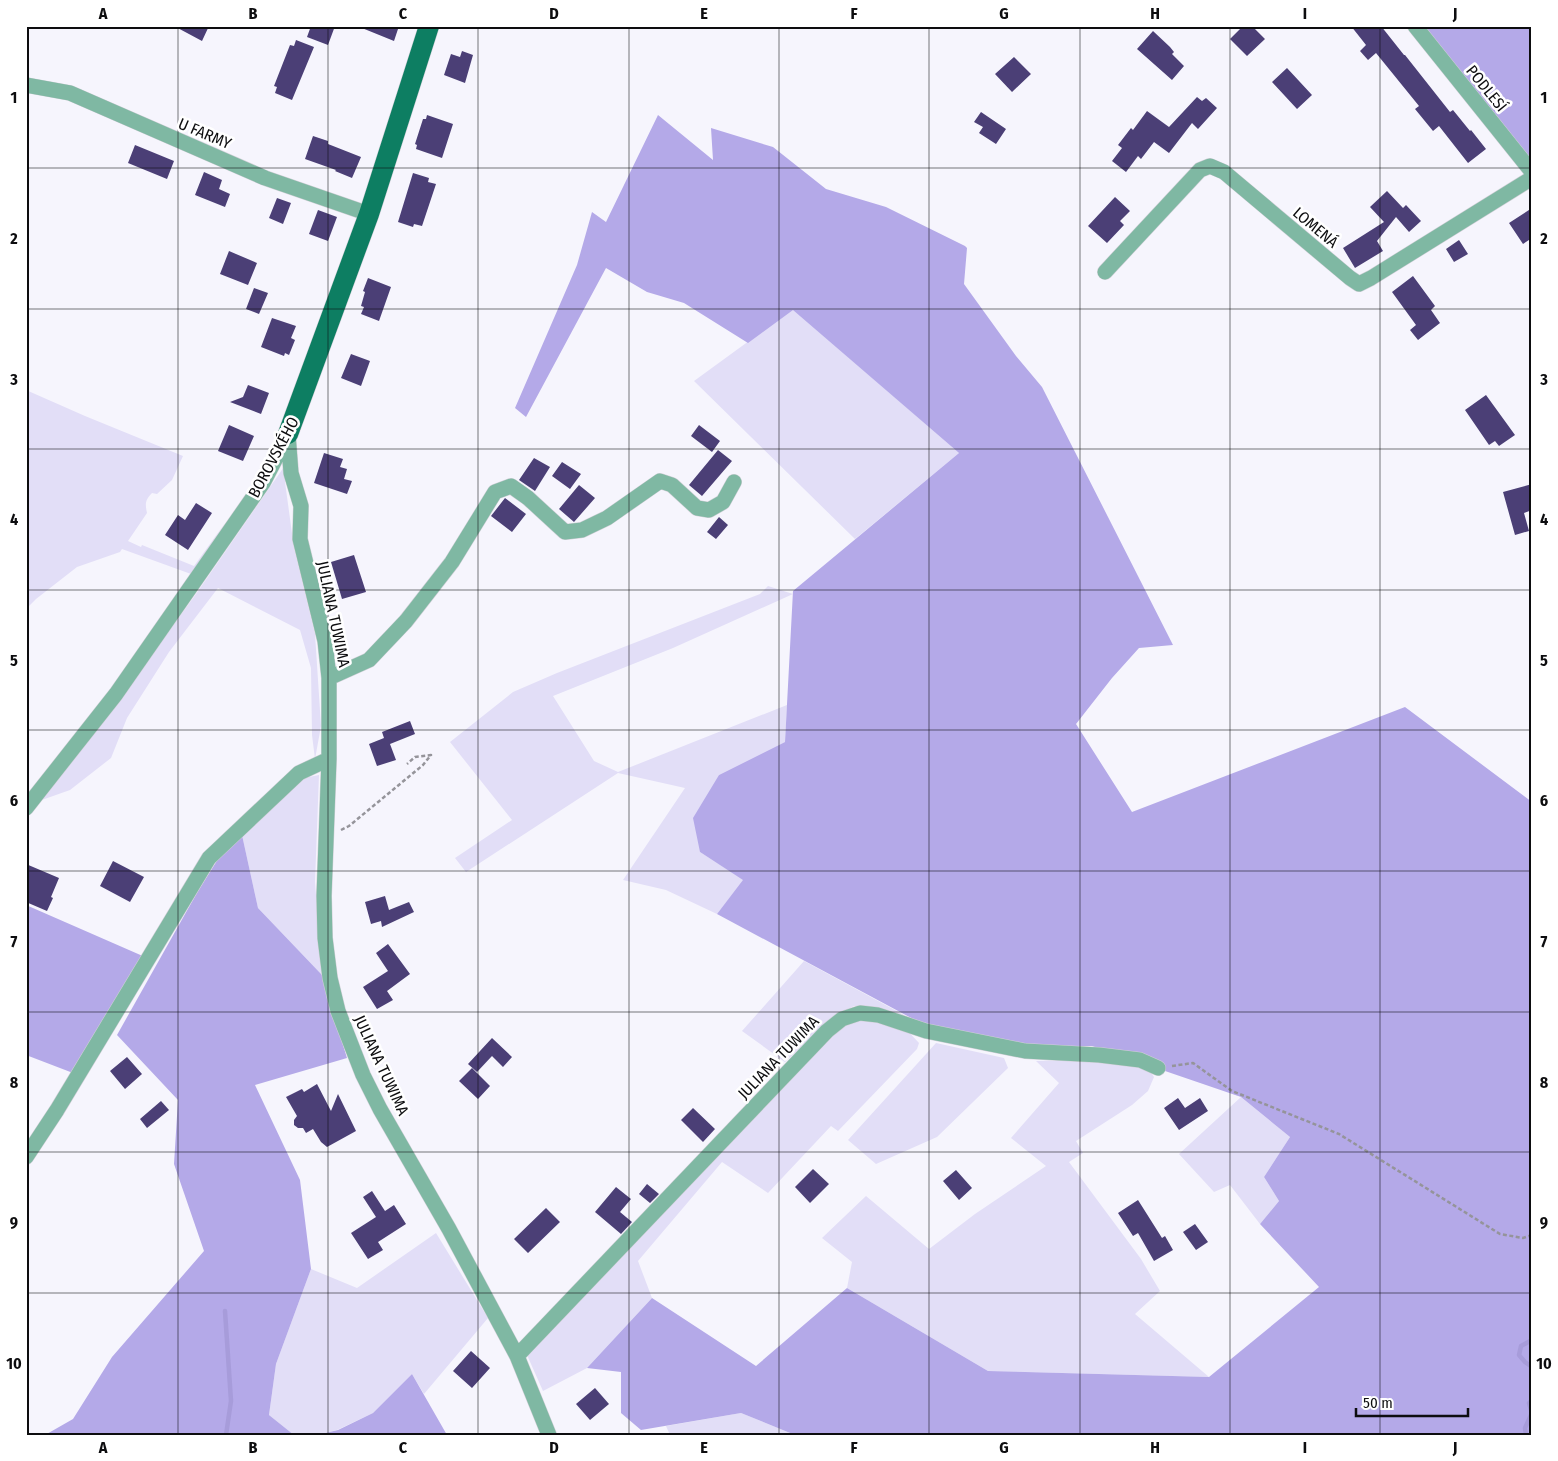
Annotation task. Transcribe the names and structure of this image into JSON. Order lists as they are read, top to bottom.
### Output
{
  "streets": {
    "main road": ["BOROVSKÉHO"],
    "street": [
      "PODLESÍ",
      "U FARMY",
      "LOMENÁ",
      "JULIANA TUWIMA"
    ]
  },
  "crossings": [
    ["U FARMY", "BOROVSKÉHO"],
    ["BOROVSKÉHO", "JULIANA TUWIMA"]
  ],
  "scale_bar": "50 m",
  "grid": {
    "columns": [
      "A",
      "B",
      "C",
      "D",
      "E",
      "F",
      "G",
      "H",
      "I",
      "J"
    ],
    "rows": [
      "1",
      "2",
      "3",
      "4",
      "5",
      "6",
      "7",
      "8",
      "9",
      "10"
    ]
  }
}
